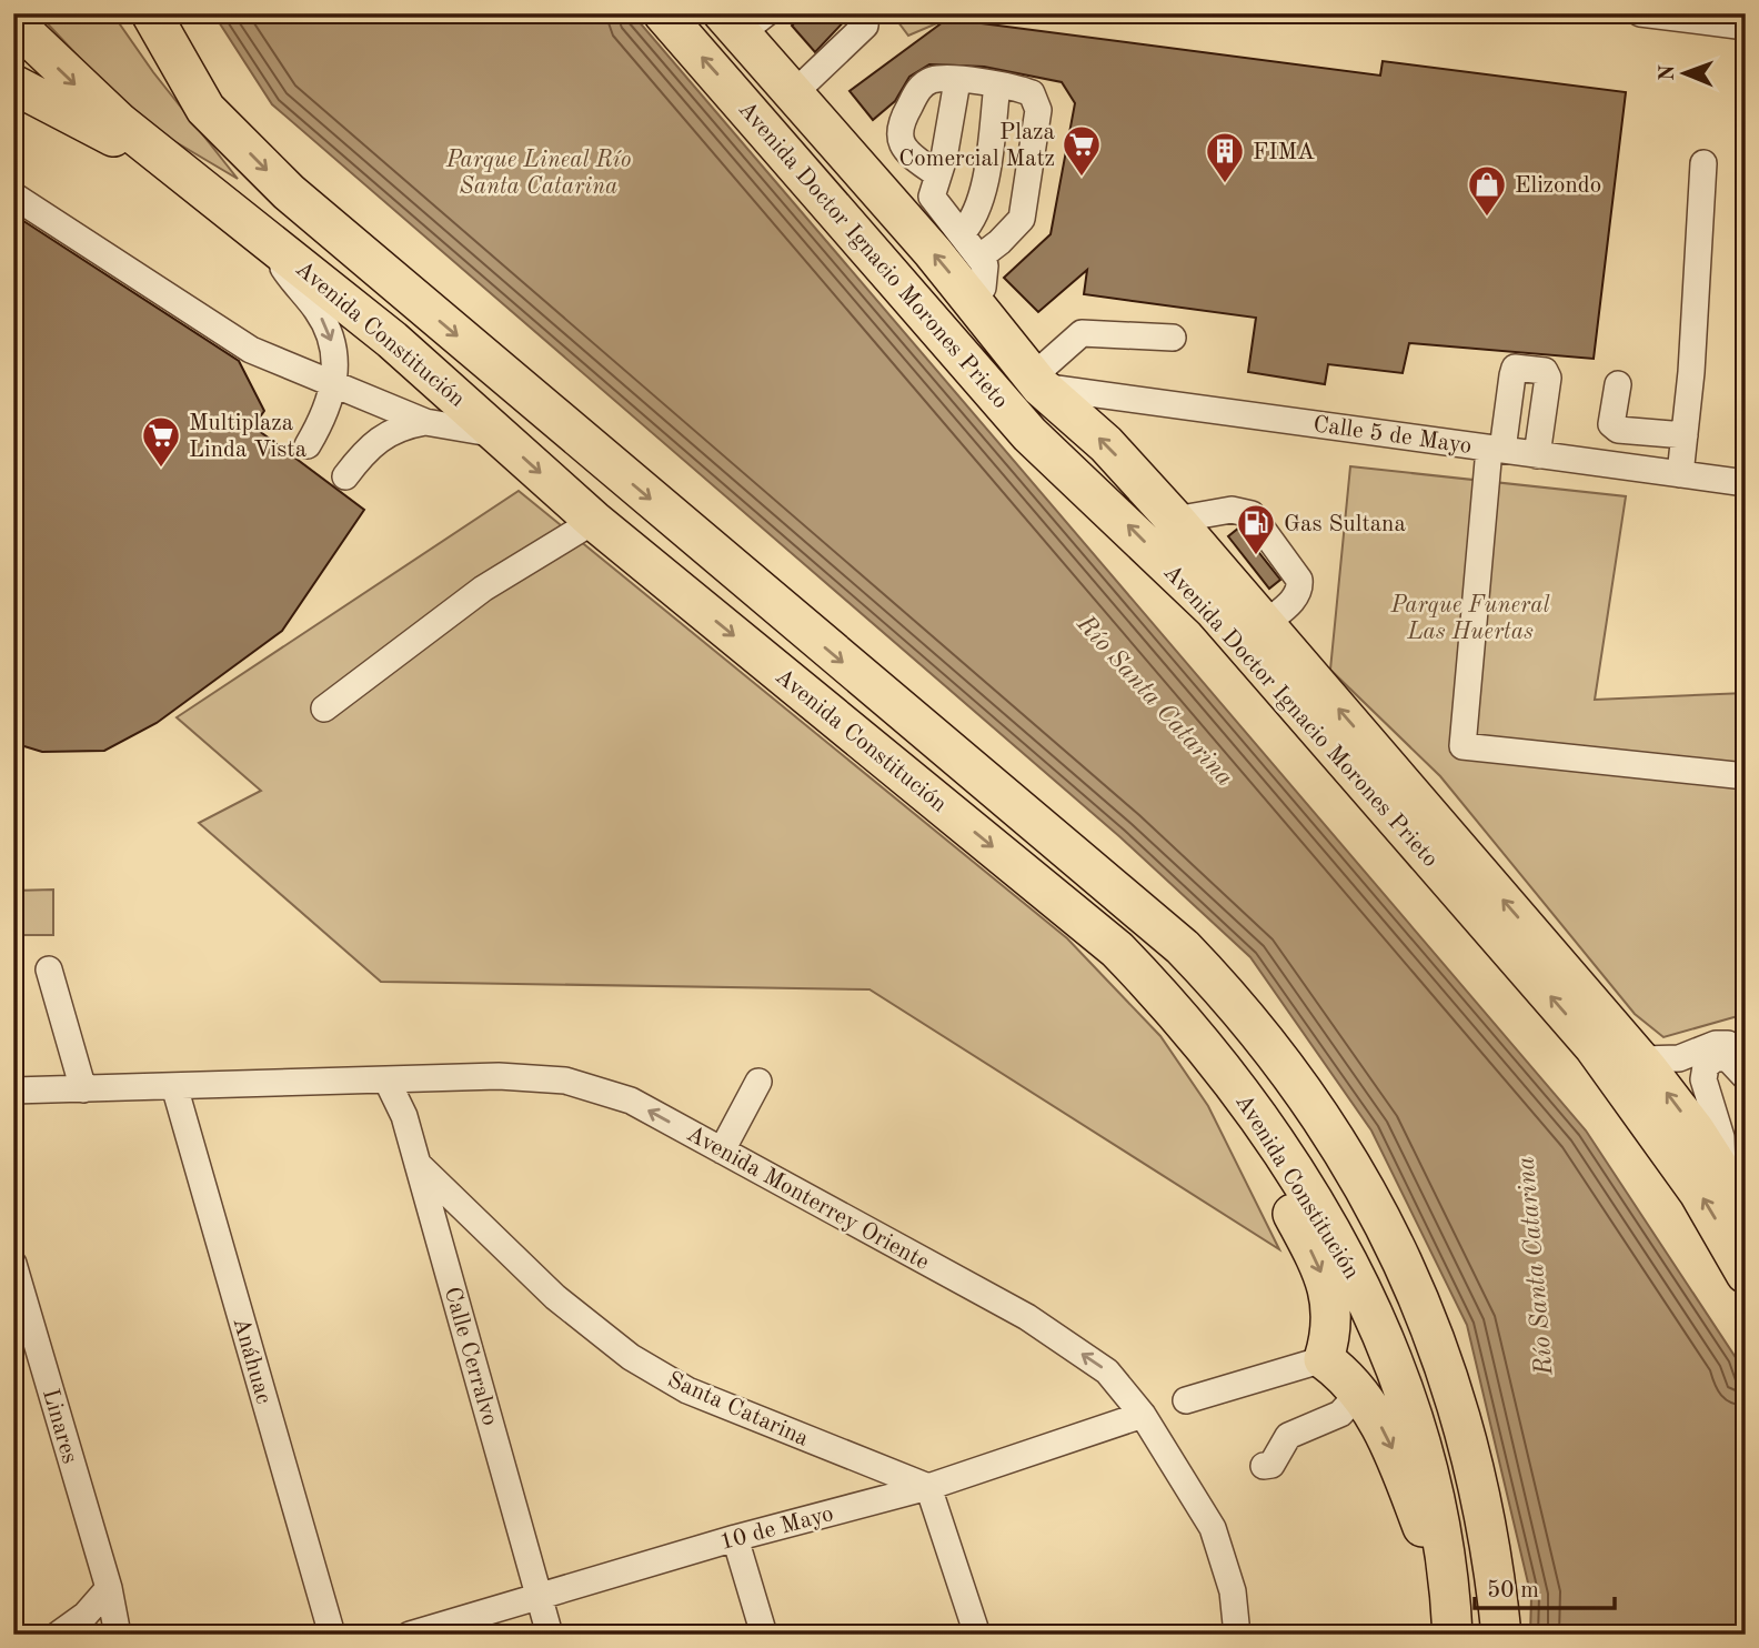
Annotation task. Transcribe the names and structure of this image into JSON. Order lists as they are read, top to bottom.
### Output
{
  "streets": {
    "highway": ["Avenida Doctor Ignacio Morones Prieto", "Avenida Constitución"],
    "street": [
      "Calle 5 de Mayo",
      "Avenida Monterrey Oriente",
      "Calle Cerralvo",
      "Anáhuac",
      "Santa Catarina",
      "Linares",
      "10 de Mayo"
    ]
  },
  "crossings": [
    ["Avenida Doctor Ignacio Morones Prieto", "Calle 5 de Mayo"],
    ["Avenida Monterrey Oriente", "Calle Cerralvo"],
    ["Avenida Monterrey Oriente", "Anáhuac"],
    ["Avenida Monterrey Oriente", "10 de Mayo"],
    ["Calle Cerralvo", "Santa Catarina"],
    ["Calle Cerralvo", "10 de Mayo"],
    ["Santa Catarina", "10 de Mayo"]
  ],
  "one_way": ["Avenida Doctor Ignacio Morones Prieto", "Avenida Monterrey Oriente"],
  "water": ["Río Santa Catarina"],
  "parks": ["Parque Lineal Río Santa Catarina", "Parque Funeral Las Huertas"],
  "places": {
    "supermarket": ["Plaza Comercial Matz", "Multiplaza Linda Vista"],
    "building": ["FIMA"],
    "shop": ["Elizondo"],
    "fuel station": ["Gas Sultana"]
  },
  "scale_bar": "50 m",
  "north": "left"
}
